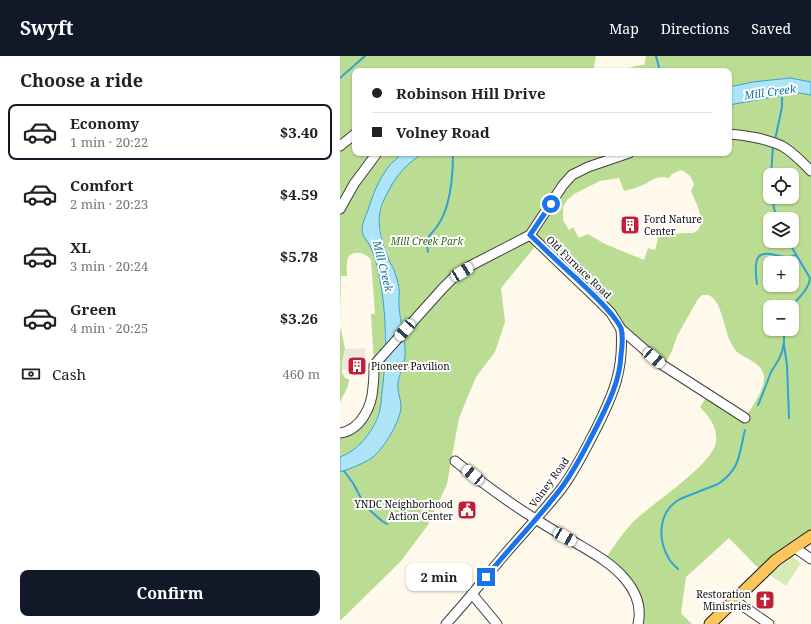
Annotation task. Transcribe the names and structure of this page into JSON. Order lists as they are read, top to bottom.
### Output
{
  "streets": {
    "street": ["Old Furnace Road", "Volney Road"]
  },
  "crossings": [
    ["Old Furnace Road", "Volney Road"]
  ],
  "water": ["Mill Creek"],
  "parks": ["Mill Creek Park"],
  "places": {
    "building": ["Ford Nature Center", "Pioneer Pavilion"],
    "public building": ["YNDC Neighborhood Action Center"],
    "church": ["Restoration Ministries"]
  },
  "page": {
    "header": "Swyft",
    "nav": ["Map", "Directions", "Saved"],
    "heading": "Choose a ride",
    "banner": ["Robinson Hill Drive", "Volney Road"],
    "list": [
      {
        "name": "Economy",
        "note": "1 min · 20:22",
        "value": "$3.40"
      },
      {
        "name": "Comfort",
        "note": "2 min · 20:23",
        "value": "$4.59"
      },
      {
        "name": "XL",
        "note": "3 min · 20:24",
        "value": "$5.78"
      },
      {
        "name": "Green",
        "note": "4 min · 20:25",
        "value": "$3.26"
      }
    ],
    "map_buttons": ["+", "−"],
    "pay": ["Cash", "460 m"],
    "buttons": "Confirm",
    "bubble": "2 min"
  }
}
